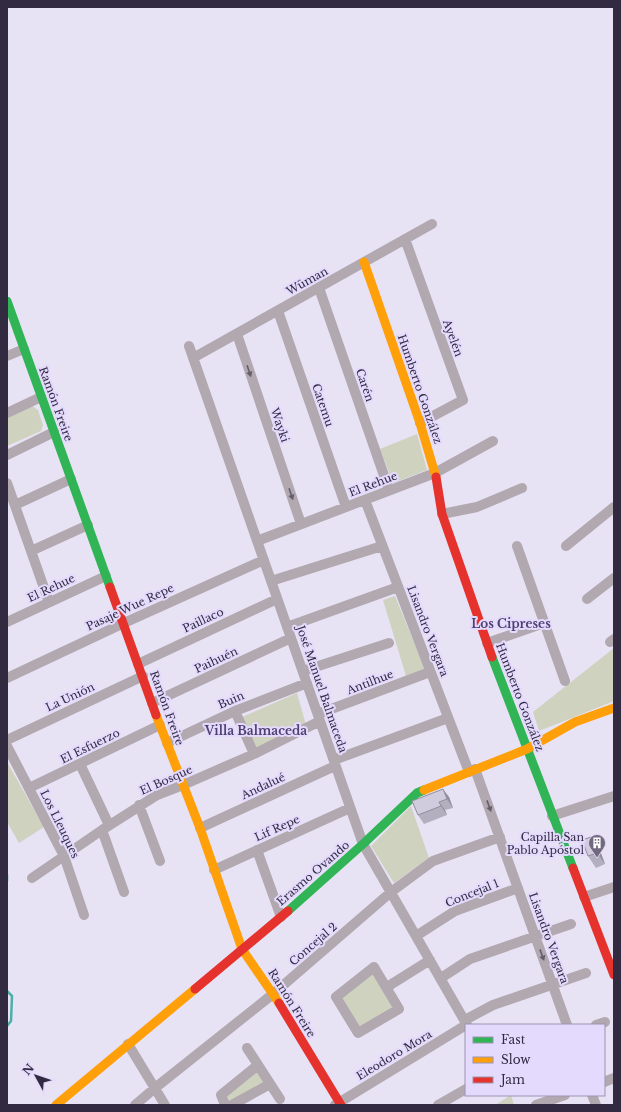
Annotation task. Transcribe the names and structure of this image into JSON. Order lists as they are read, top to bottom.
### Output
{
  "streets": {
    "street": [
      "Wüman",
      "Ayelén",
      "Carén",
      "Humberto González",
      "Ramón Freire",
      "Catemu",
      "Wayki",
      "El Rehue",
      "Pasaje Wue Repe",
      "Paillaco",
      "Lisandro Vergara",
      "Paihuén",
      "Antilhue",
      "José Manuel Balmaceda",
      "La Unión",
      "Buin",
      "El Esfuerzo",
      "El Bosque",
      "Andalué",
      "Los Lleuques",
      "Lif Repe",
      "Erasmo Ovando",
      "Concejal 1",
      "Concejal 2",
      "Eleodoro Mora"
    ]
  },
  "crossings": [
    ["Wüman", "Ayelén"],
    ["Wüman", "Carén"],
    ["Wüman", "Humberto González"],
    ["Wüman", "Catemu"],
    ["Wüman", "Wayki"],
    ["Wüman", "José Manuel Balmaceda"],
    ["Ayelén", "Humberto González"],
    ["Carén", "El Rehue"],
    ["Humberto González", "El Rehue"],
    ["Humberto González", "Erasmo Ovando"],
    ["Ramón Freire", "El Rehue"],
    ["Ramón Freire", "Pasaje Wue Repe"],
    ["Ramón Freire", "Paillaco"],
    ["Ramón Freire", "Paihuén"],
    ["Ramón Freire", "La Unión"],
    ["Ramón Freire", "Buin"],
    ["Ramón Freire", "El Esfuerzo"],
    ["Ramón Freire", "El Bosque"],
    ["Ramón Freire", "Andalué"],
    ["Ramón Freire", "Lif Repe"],
    ["Ramón Freire", "Erasmo Ovando"],
    ["Ramón Freire", "Concejal 2"],
    ["Ramón Freire", "Eleodoro Mora"],
    ["Catemu", "El Rehue"],
    ["Wayki", "El Rehue"],
    ["El Rehue", "Lisandro Vergara"],
    ["El Rehue", "José Manuel Balmaceda"],
    ["Pasaje Wue Repe", "José Manuel Balmaceda"],
    ["Paillaco", "José Manuel Balmaceda"],
    ["Lisandro Vergara", "Antilhue"],
    ["Lisandro Vergara", "Andalué"],
    ["Lisandro Vergara", "Erasmo Ovando"],
    ["Lisandro Vergara", "Concejal 1"],
    ["Lisandro Vergara", "Concejal 2"],
    ["Lisandro Vergara", "Eleodoro Mora"],
    ["Paihuén", "José Manuel Balmaceda"],
    ["Antilhue", "José Manuel Balmaceda"],
    ["Antilhue", "El Bosque"],
    ["José Manuel Balmaceda", "Buin"],
    ["José Manuel Balmaceda", "El Bosque"],
    ["José Manuel Balmaceda", "Andalué"],
    ["José Manuel Balmaceda", "Lif Repe"],
    ["José Manuel Balmaceda", "Erasmo Ovando"],
    ["José Manuel Balmaceda", "Concejal 1"],
    ["José Manuel Balmaceda", "Concejal 2"],
    ["José Manuel Balmaceda", "Eleodoro Mora"],
    ["El Esfuerzo", "Los Lleuques"],
    ["El Bosque", "Los Lleuques"]
  ],
  "one_way": ["Wayki"],
  "districts": ["Los Cipreses", "Villa Balmaceda"],
  "places": {
    "building": ["Capilla San Pablo Apóstol"]
  },
  "legend": ["Fast", "Slow", "Jam"],
  "north": "top left"
}
